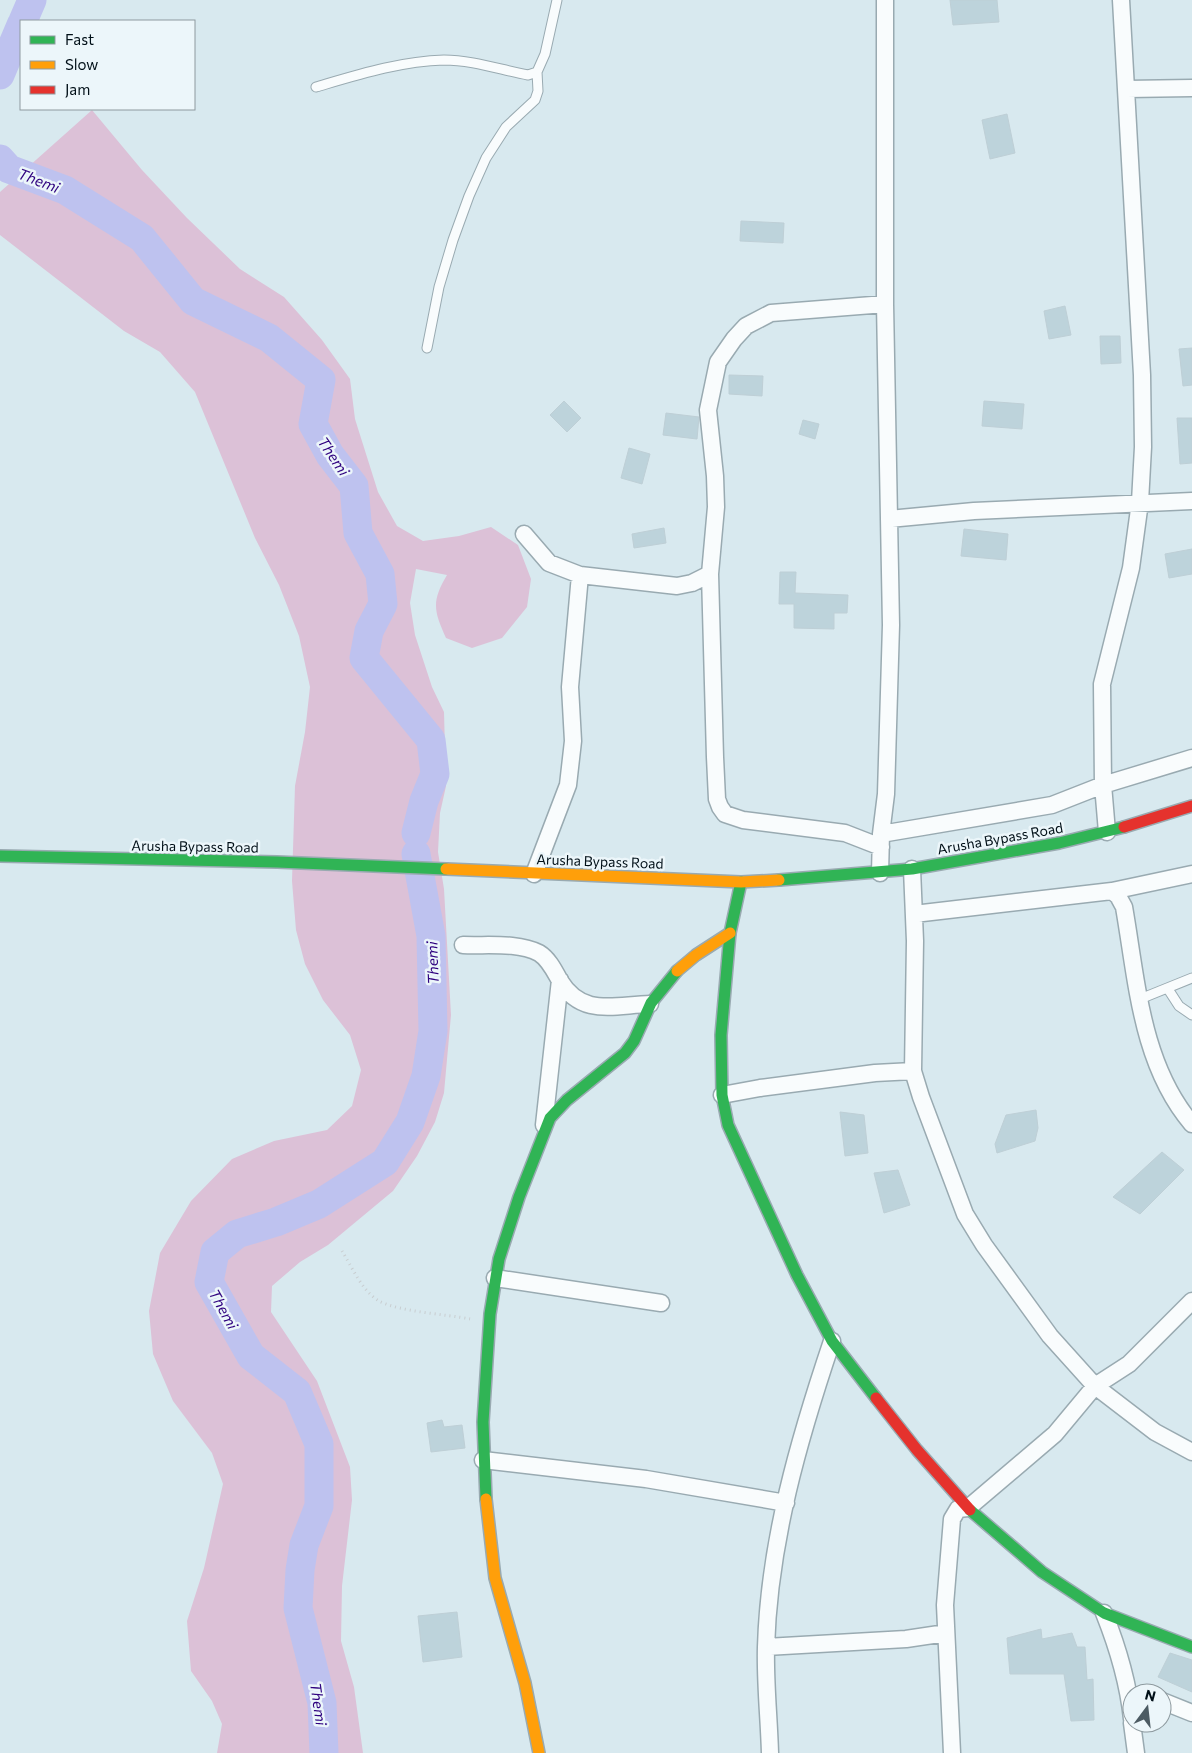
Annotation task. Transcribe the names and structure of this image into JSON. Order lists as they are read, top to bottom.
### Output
{
  "streets": {
    "street": ["Arusha Bypass Road"]
  },
  "water": ["Themi"],
  "legend": ["Fast", "Slow", "Jam"],
  "north": "top"
}
